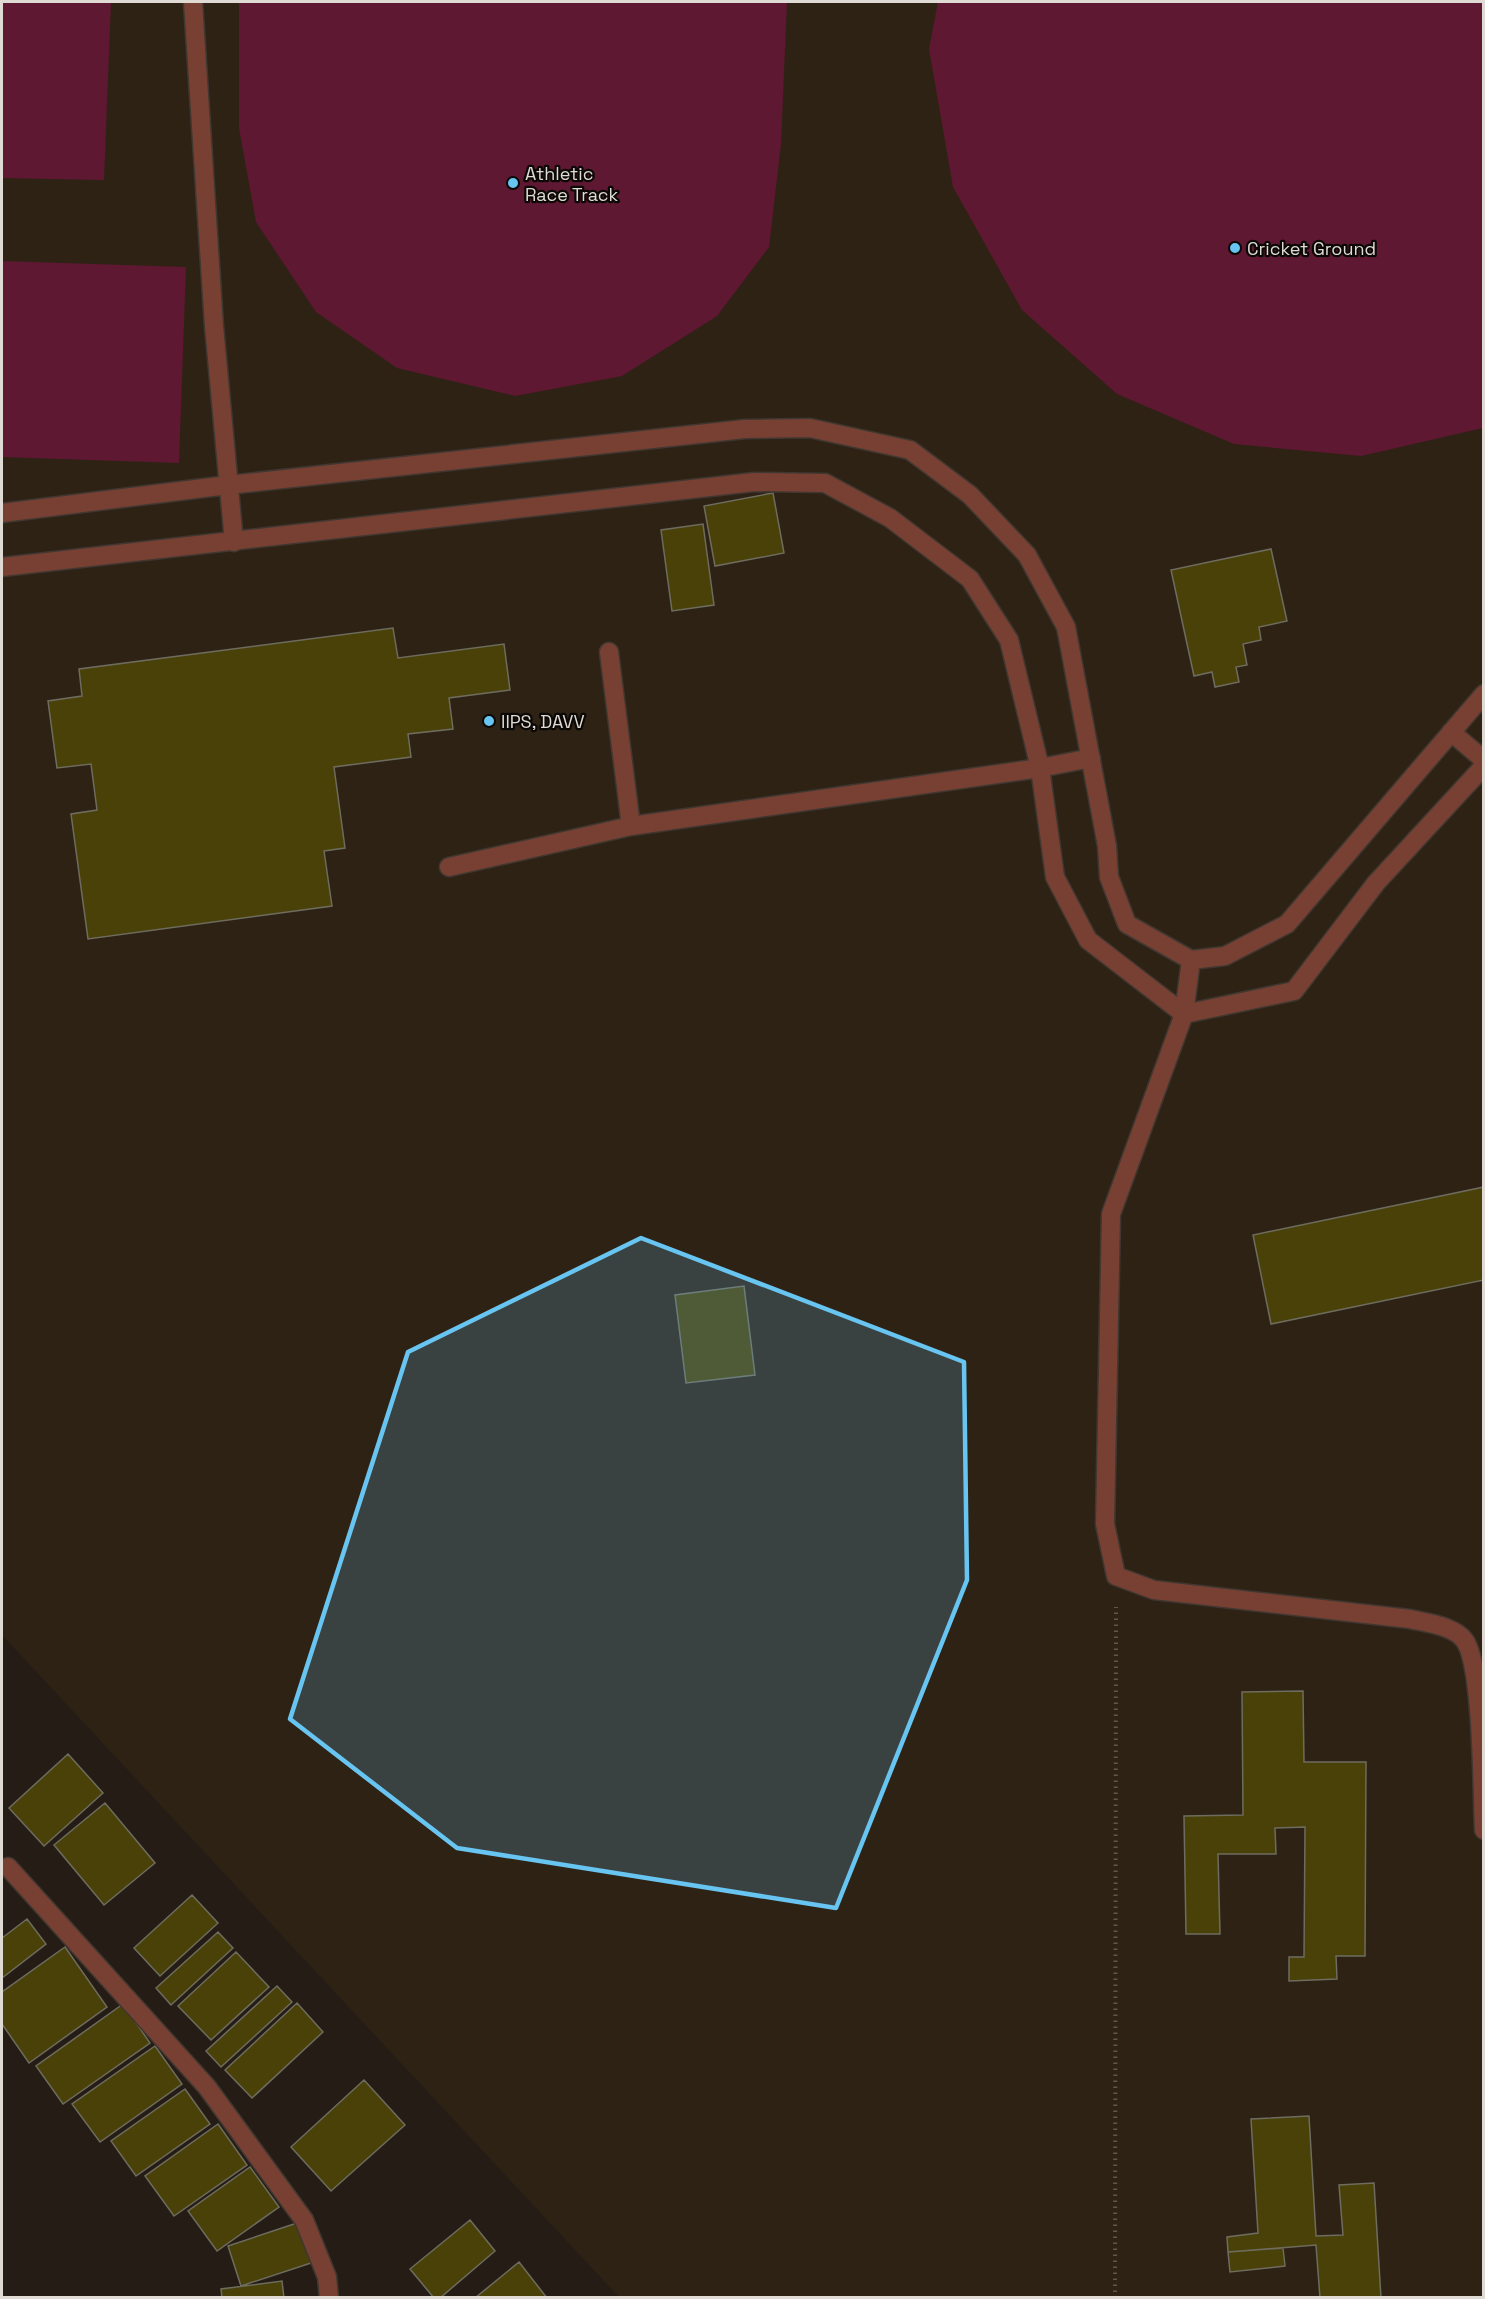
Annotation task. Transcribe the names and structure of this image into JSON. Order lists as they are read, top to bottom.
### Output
{
  "places": ["Athletic Race Track", "Cricket Ground", "IIPS, DAVV"]
}
